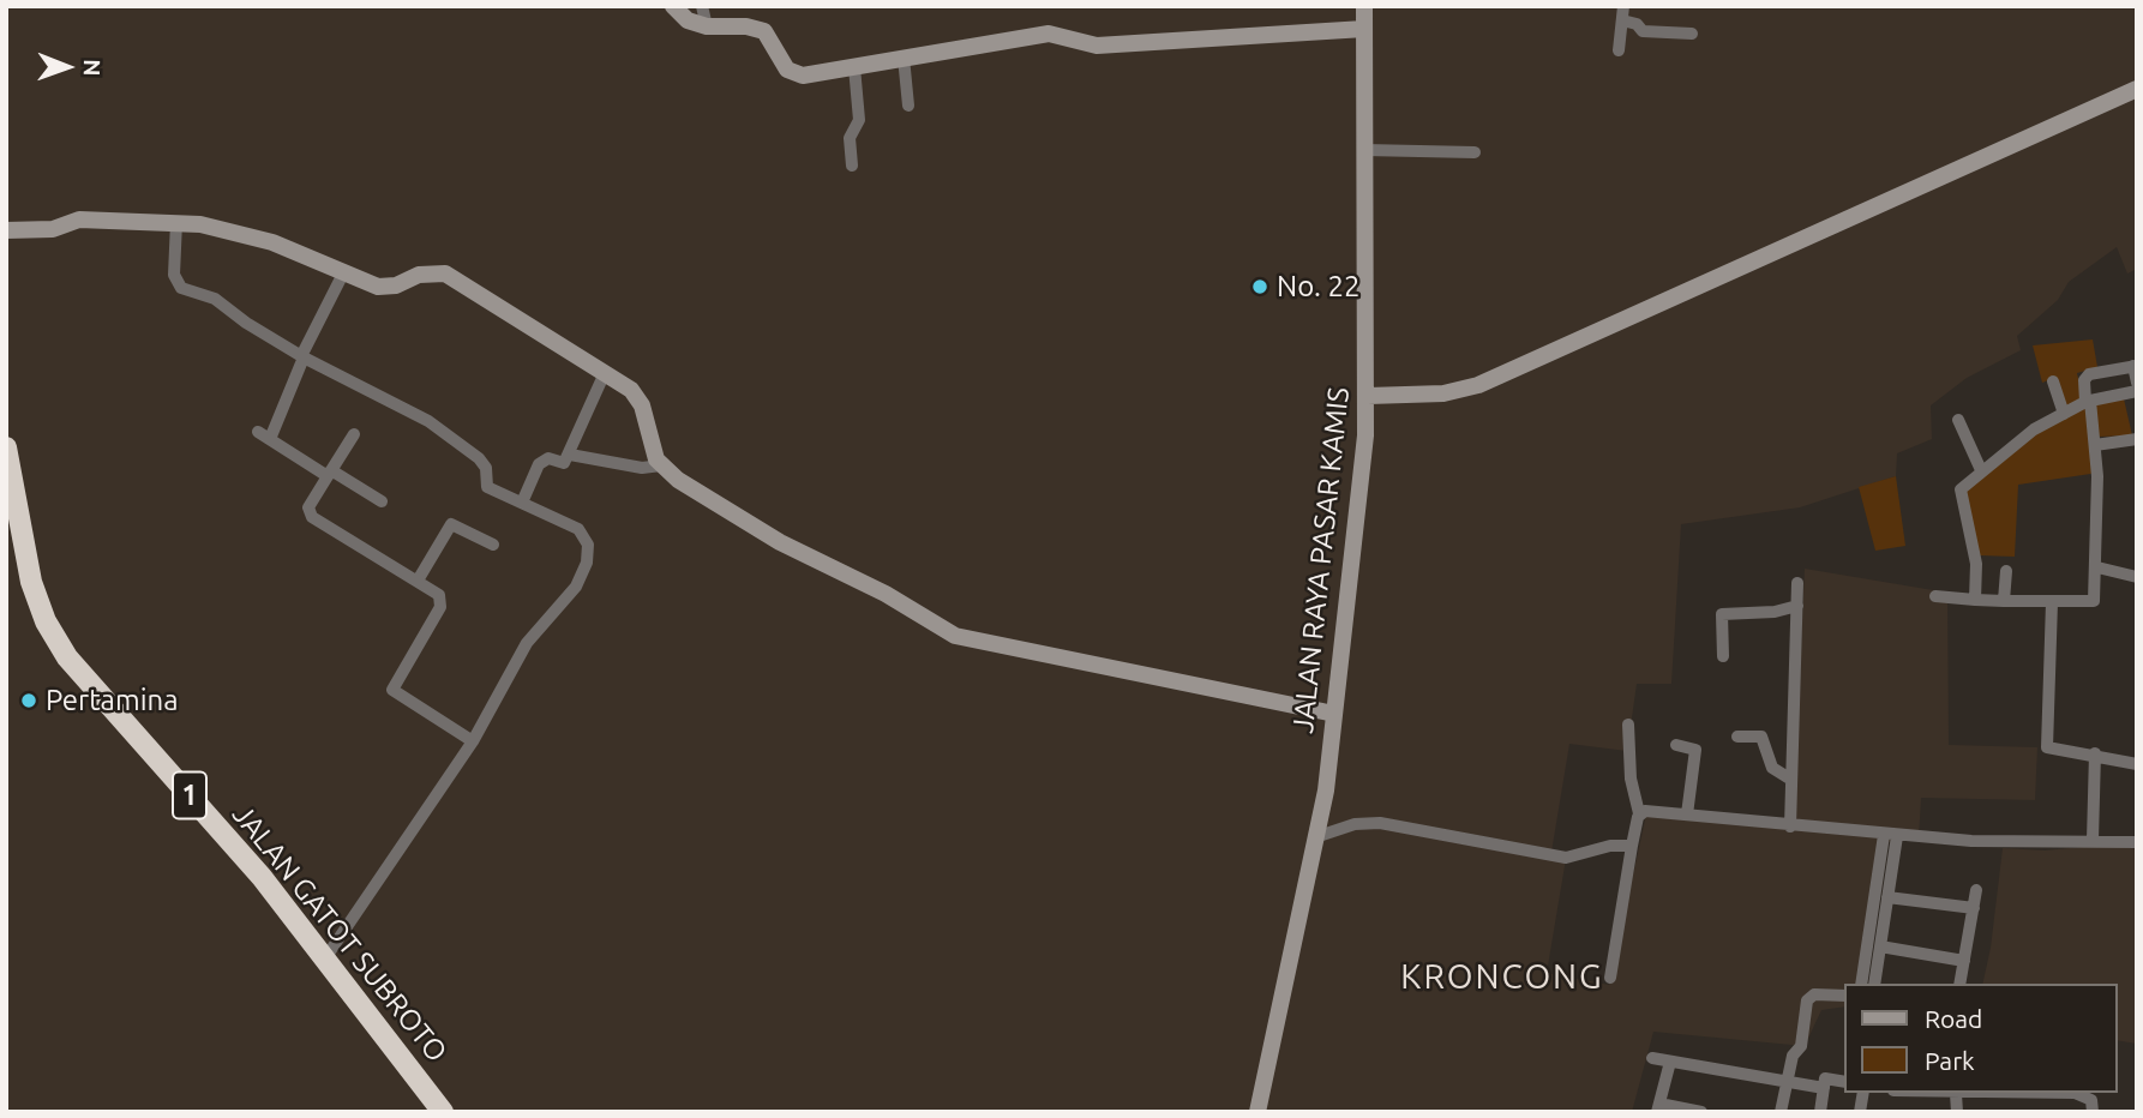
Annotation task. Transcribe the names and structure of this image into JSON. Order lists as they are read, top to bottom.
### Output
{
  "streets": {
    "highway": ["1", "JALAN GATOT SUBROTO"],
    "street": ["JALAN RAYA PASAR KAMIS"]
  },
  "districts": ["KRONCONG"],
  "places": ["No. 22", "Pertamina"],
  "legend": ["Road", "Park"],
  "north": "right"
}
